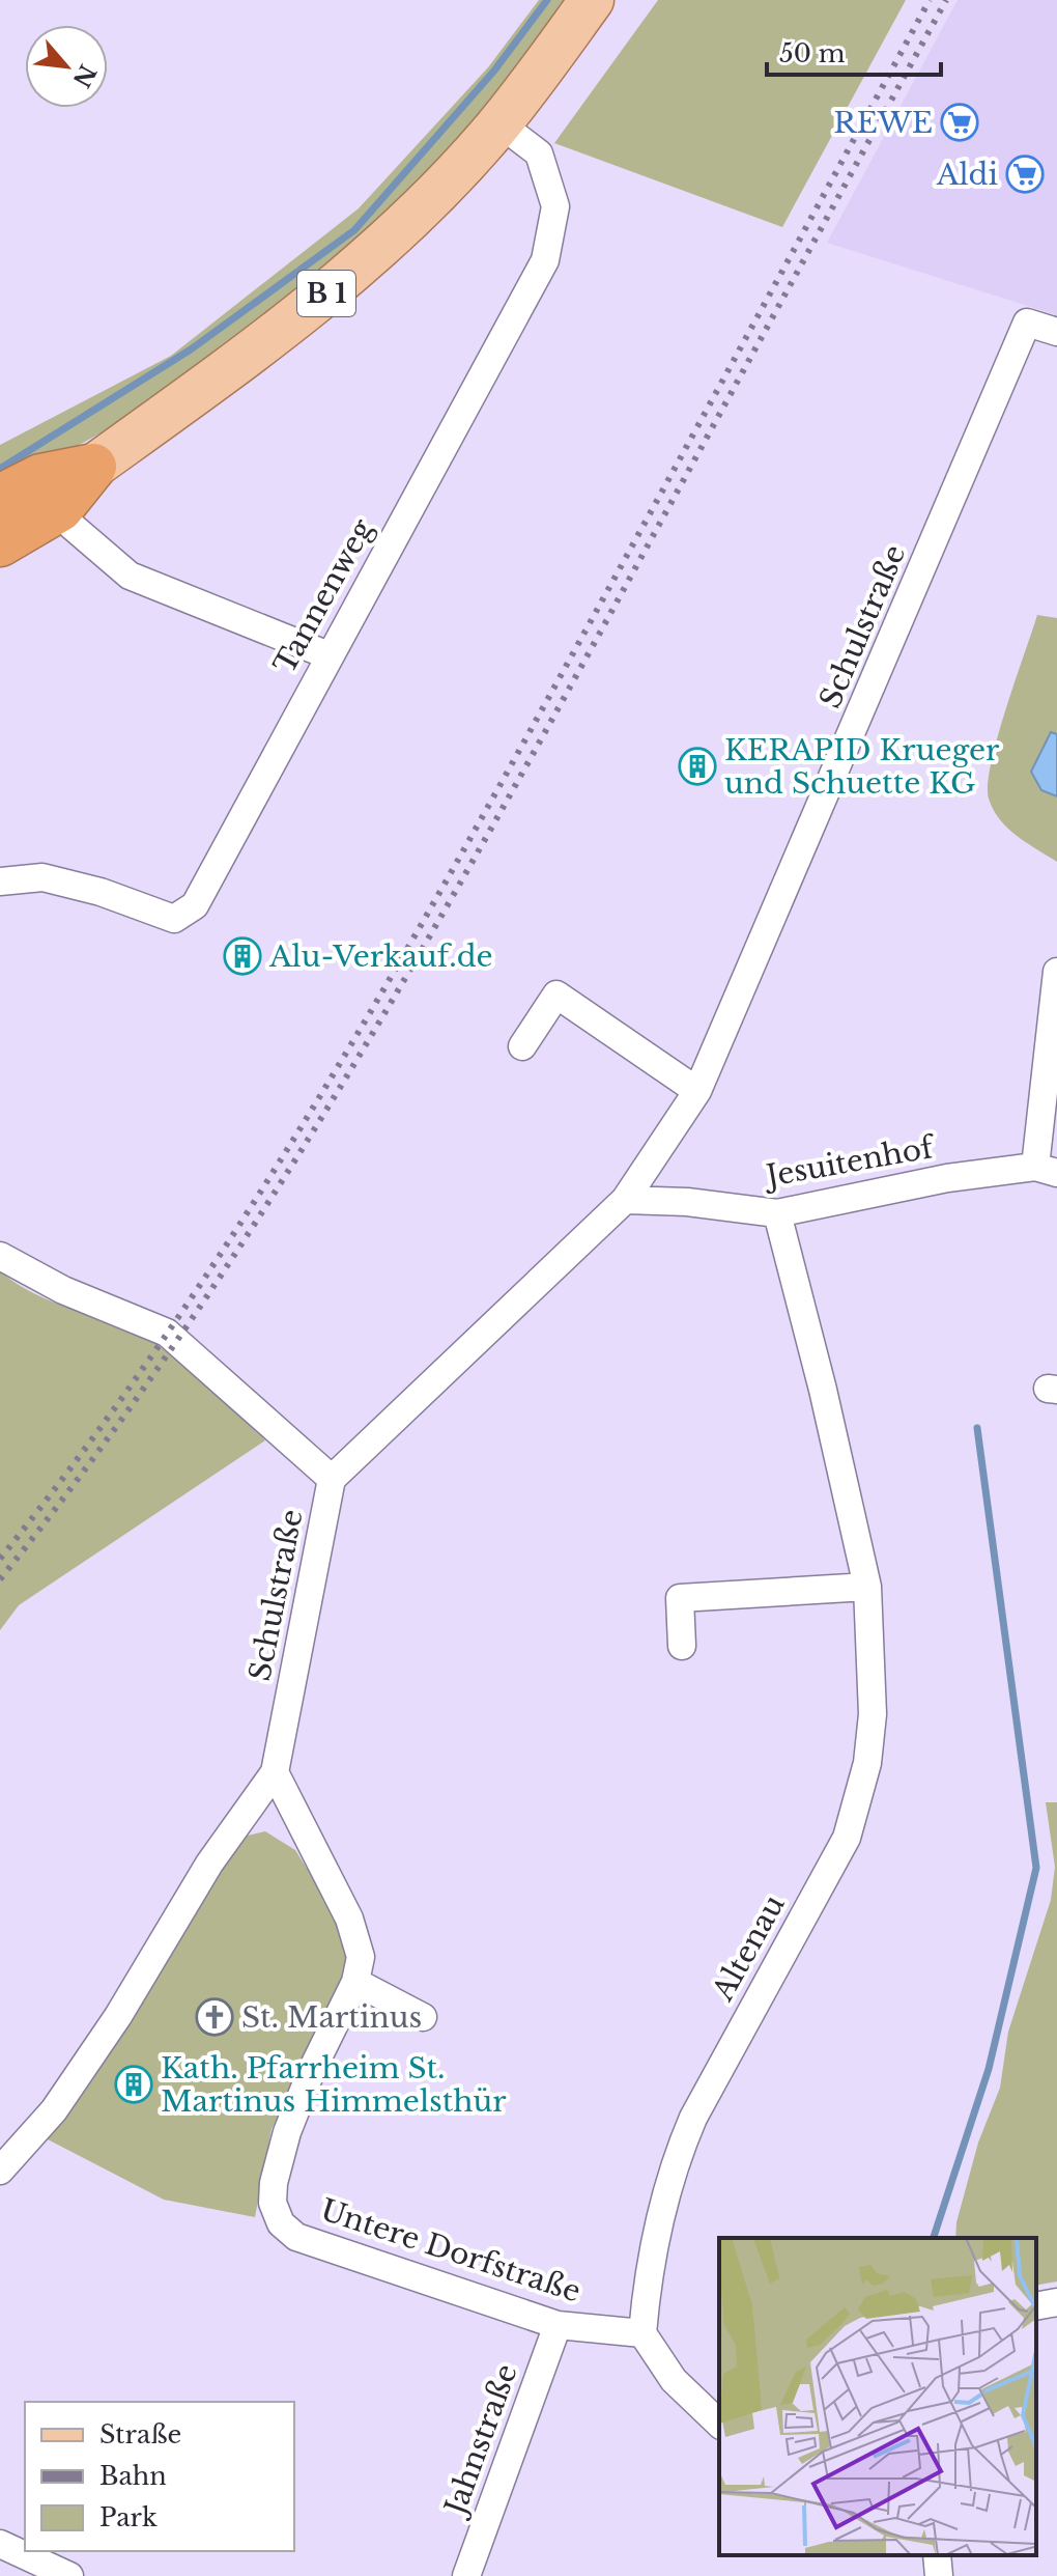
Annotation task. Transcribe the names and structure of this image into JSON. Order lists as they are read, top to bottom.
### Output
{
  "streets": {
    "highway": ["B 1"],
    "street": [
      "Tannenweg",
      "Schulstraße",
      "Jesuitenhof",
      "Altenau",
      "Untere Dorfstraße",
      "Jahnstraße"
    ]
  },
  "crossings": [
    ["Schulstraße", "Jesuitenhof"],
    ["Schulstraße", "Untere Dorfstraße"],
    ["Jesuitenhof", "Altenau"],
    ["Altenau", "Untere Dorfstraße"],
    ["Untere Dorfstraße", "Jahnstraße"]
  ],
  "places": {
    "supermarket": ["REWE", "Aldi"],
    "building": ["KERAPID Krueger und Schuette KG", "Alu-Verkauf.de", "Kath. Pfarrheim St. Martinus Himmelsthür"],
    "church": ["St. Martinus"]
  },
  "legend": ["Straße", "Bahn", "Park"],
  "scale_bar": "50 m",
  "north": "bottom right"
}
